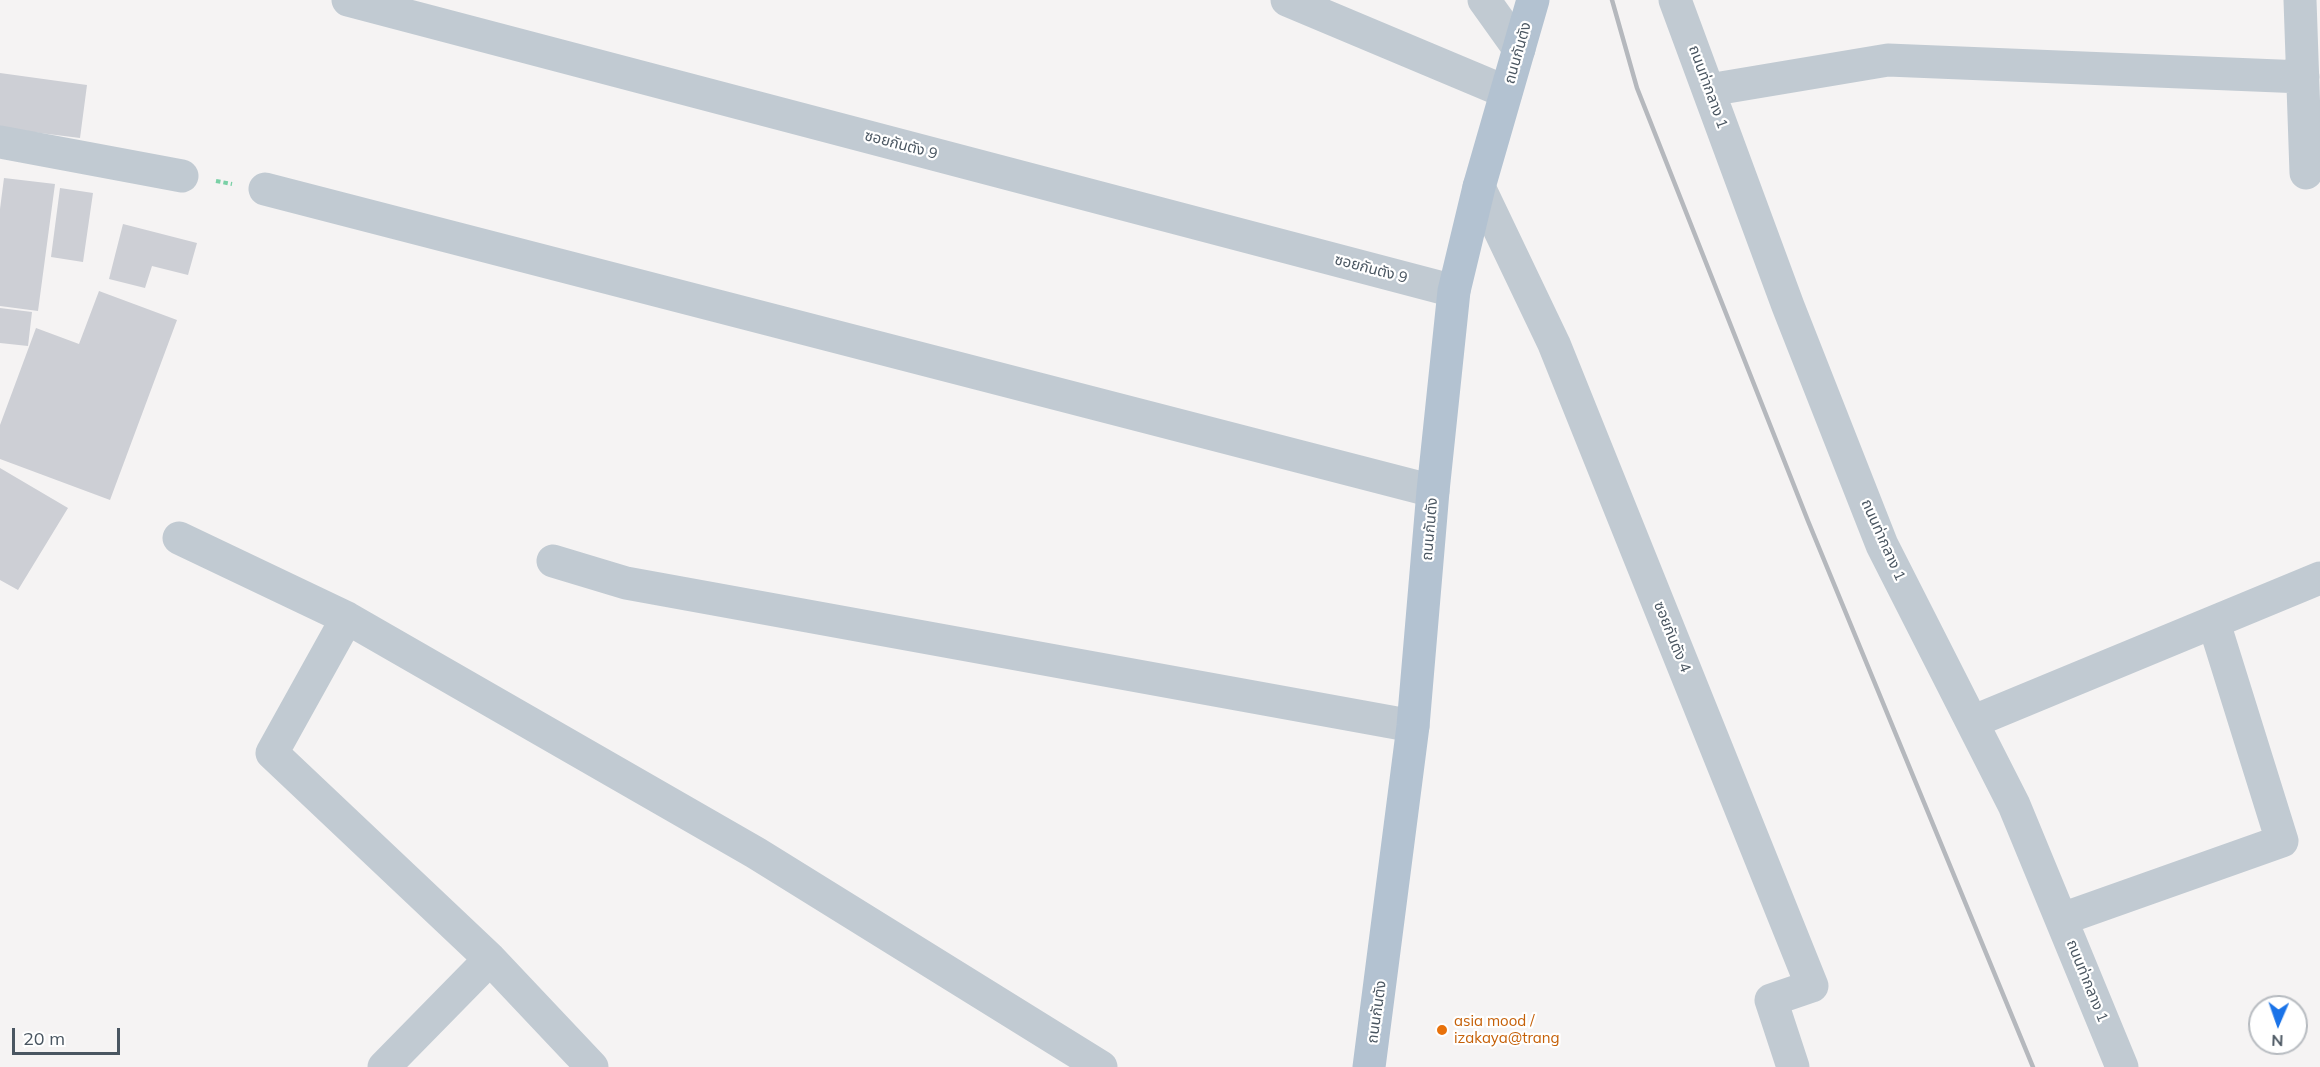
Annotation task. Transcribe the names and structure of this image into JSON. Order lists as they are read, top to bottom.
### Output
{
  "streets": {
    "main road": ["ถนนกันตัง"],
    "street": ["ถนนท่ากลาง 1", "ซอยกันตัง 9", "ซอยกันตัง 4"]
  },
  "crossings": [
    ["ถนนกันตัง", "ซอยกันตัง 9"],
    ["ถนนกันตัง", "ซอยกันตัง 4"]
  ],
  "places": ["asia mood / izakaya@trang"],
  "scale_bar": "20 m",
  "north": "bottom"
}
